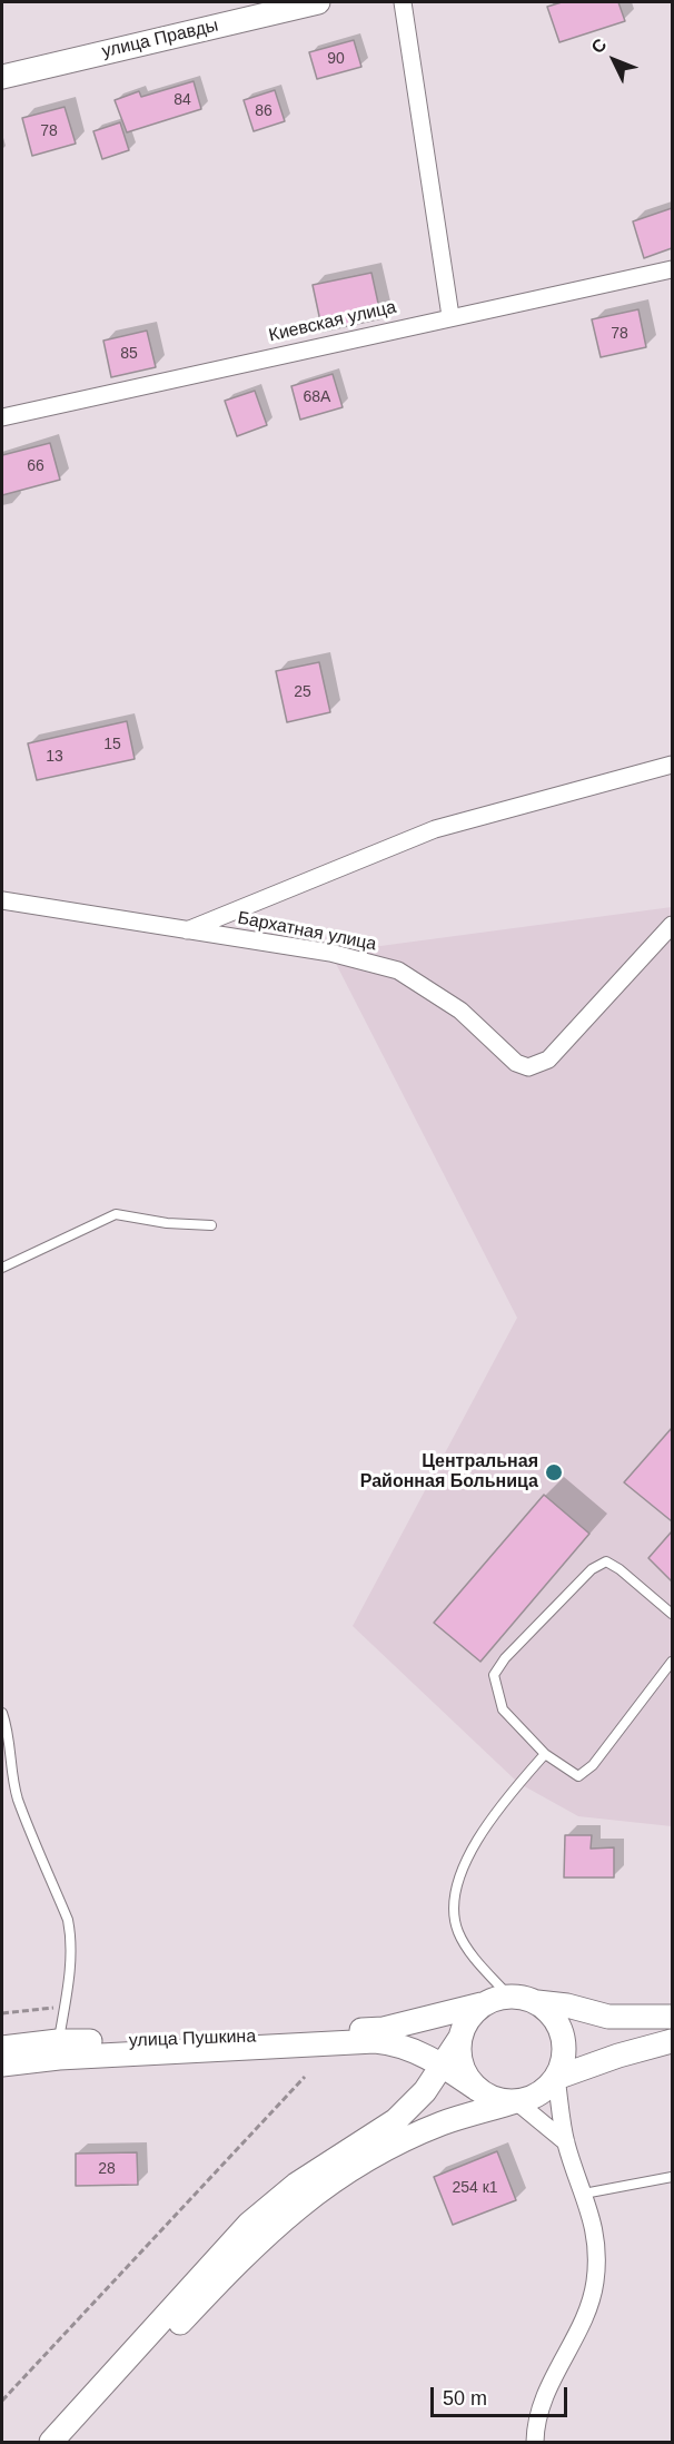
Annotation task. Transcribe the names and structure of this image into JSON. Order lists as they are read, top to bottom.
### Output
{
  "streets": {
    "main road": ["улица Правды", "улица Пушкина"],
    "street": ["Киевская улица", "Бархатная улица"]
  },
  "places": ["Центральная Районная Больница"],
  "house_numbers": [
    "90",
    "84",
    "86",
    "78",
    "78",
    "85",
    "68А",
    "66",
    "25",
    "15",
    "13",
    "28",
    "254 к1"
  ],
  "scale_bar": "50 m",
  "north": "top left"
}
